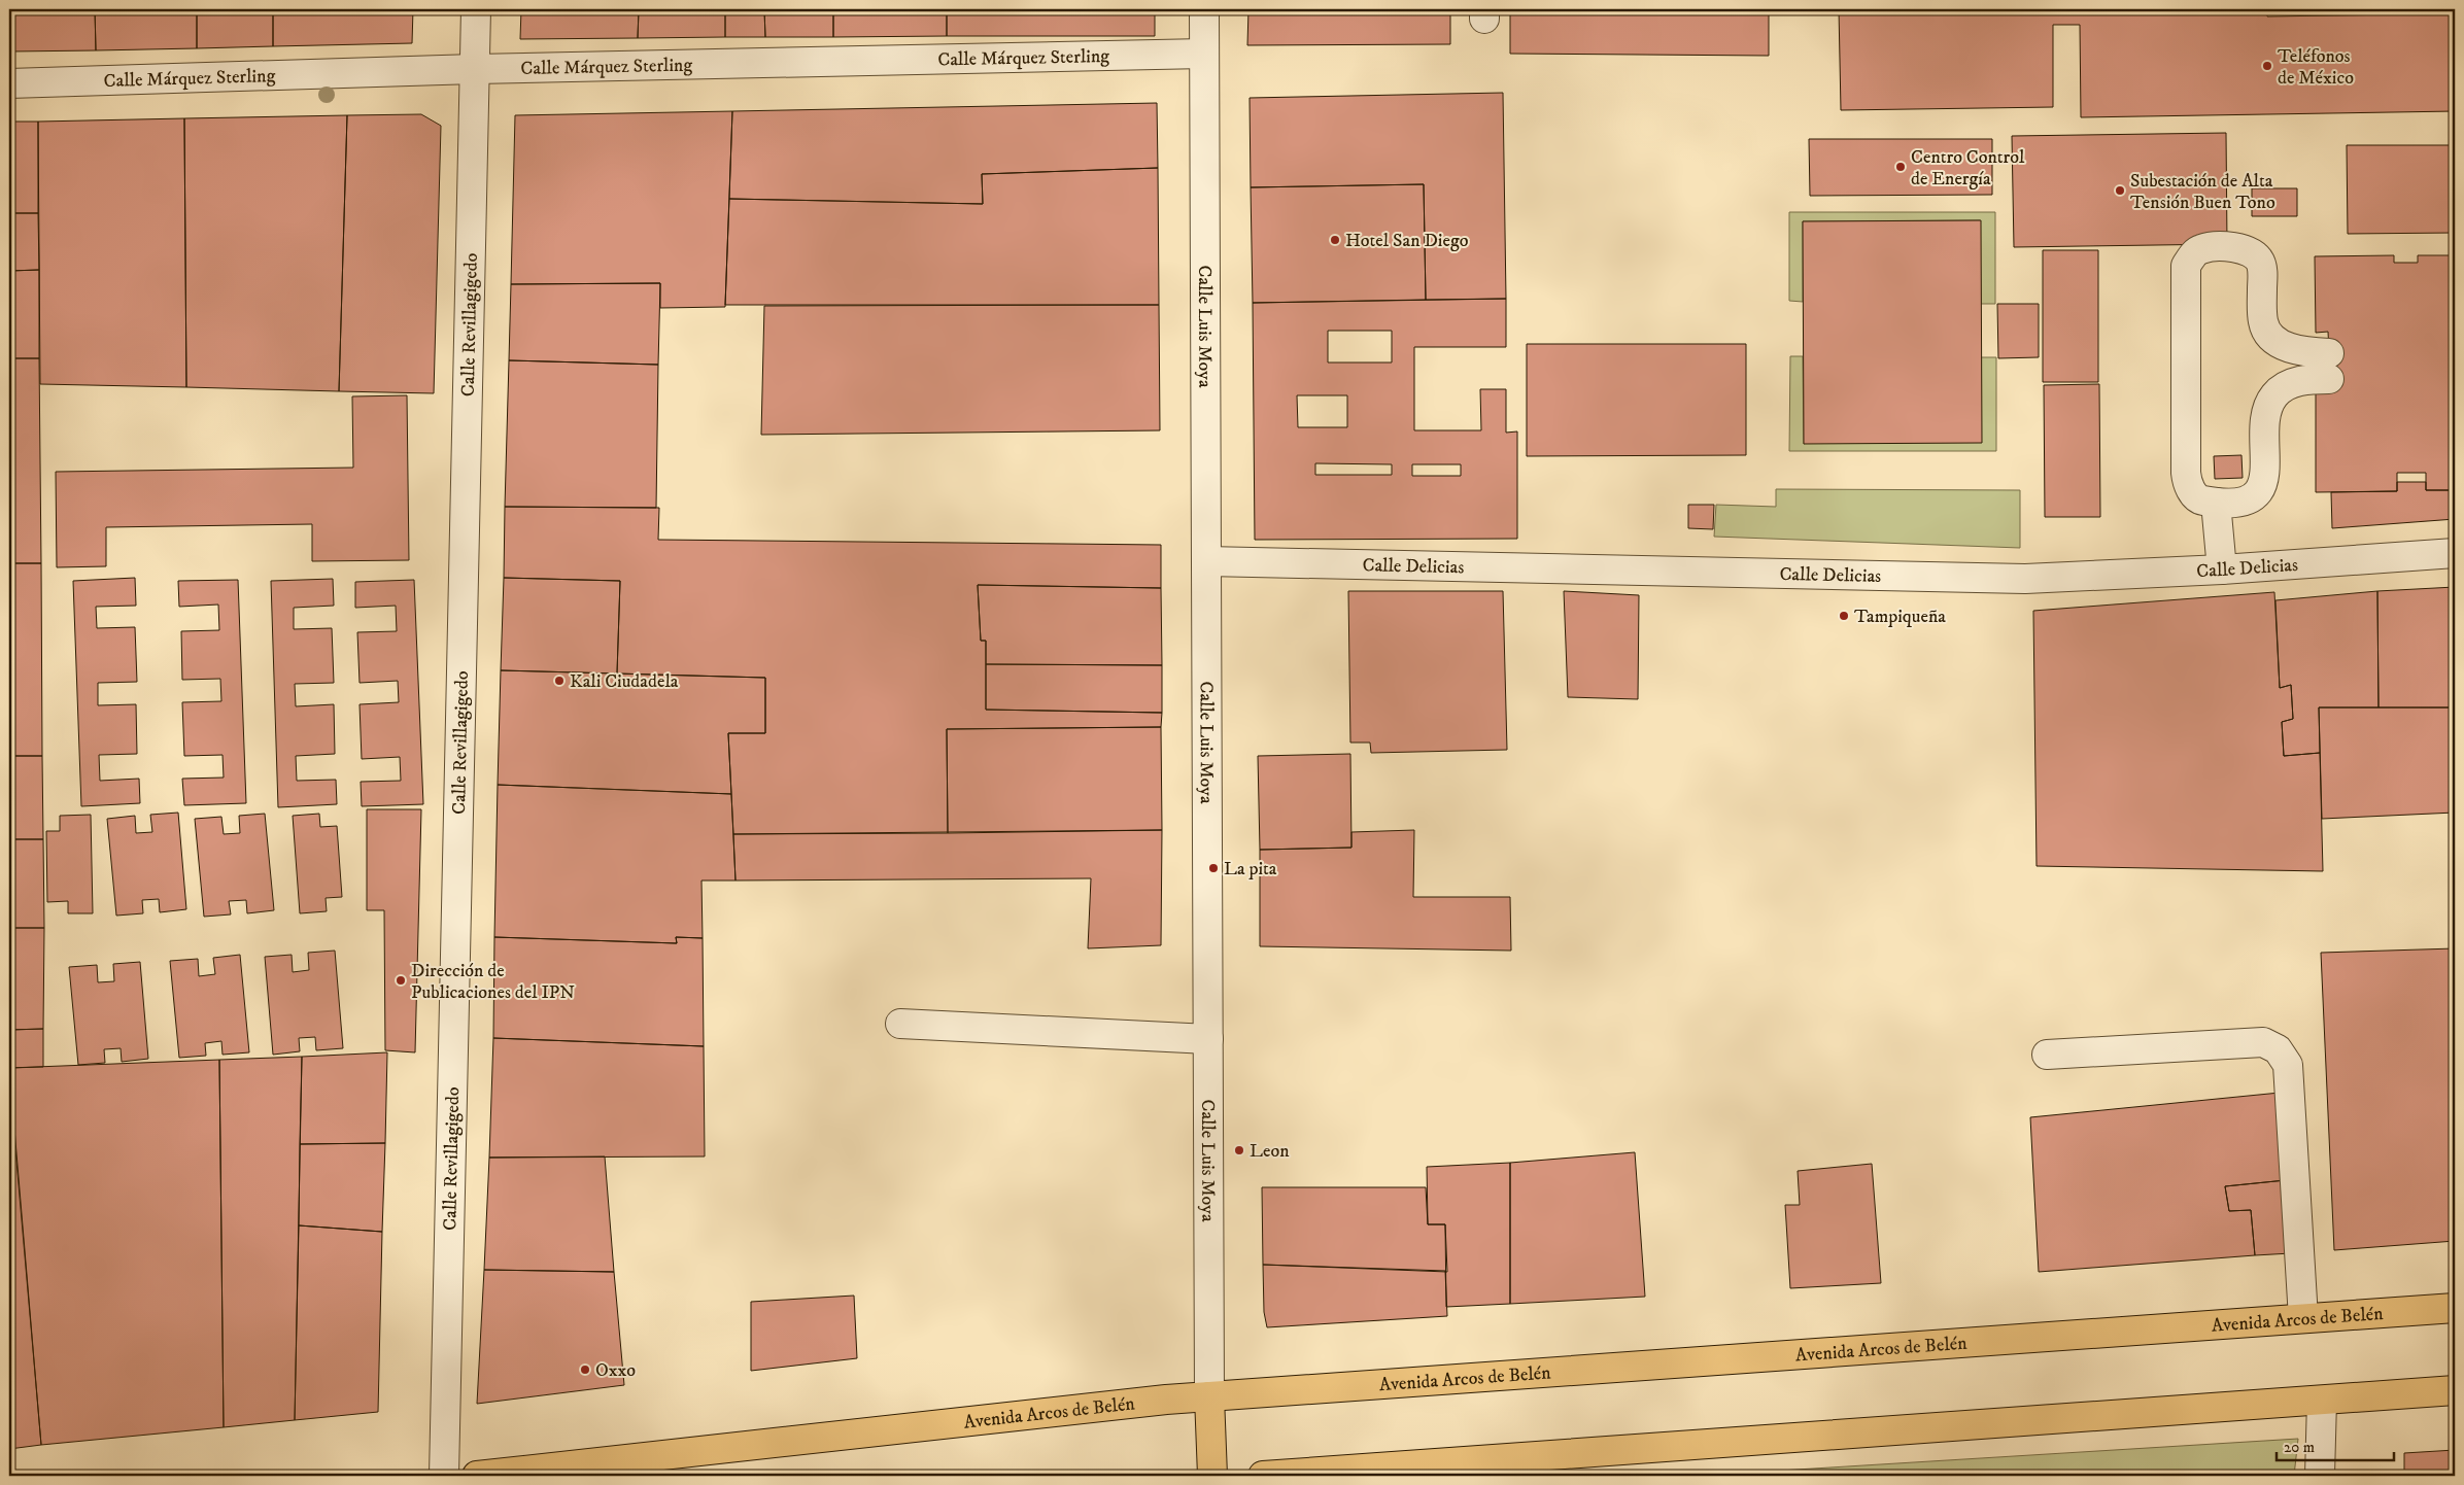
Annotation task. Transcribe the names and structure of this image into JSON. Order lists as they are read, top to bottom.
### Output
{
  "streets": {
    "main road": ["Calle Luis Moya", "Avenida Arcos de Belén"],
    "street": ["Calle Márquez Sterling", "Calle Revillagigedo", "Calle Delicias"]
  },
  "crossings": [
    ["Calle Márquez Sterling", "Calle Revillagigedo"],
    ["Calle Márquez Sterling", "Calle Luis Moya"],
    ["Calle Luis Moya", "Calle Delicias"],
    ["Calle Luis Moya", "Avenida Arcos de Belén"]
  ],
  "places": [
    "Teléfonos de México",
    "Centro Control de Energía",
    "Subestación de Alta Tensión Buen Tono",
    "Hotel San Diego",
    "Tampiqueña",
    "Kali Ciudadela",
    "La pita",
    "Dirección de Publicaciones del IPN",
    "Leon",
    "Oxxo"
  ],
  "scale_bar": "20 m"
}
